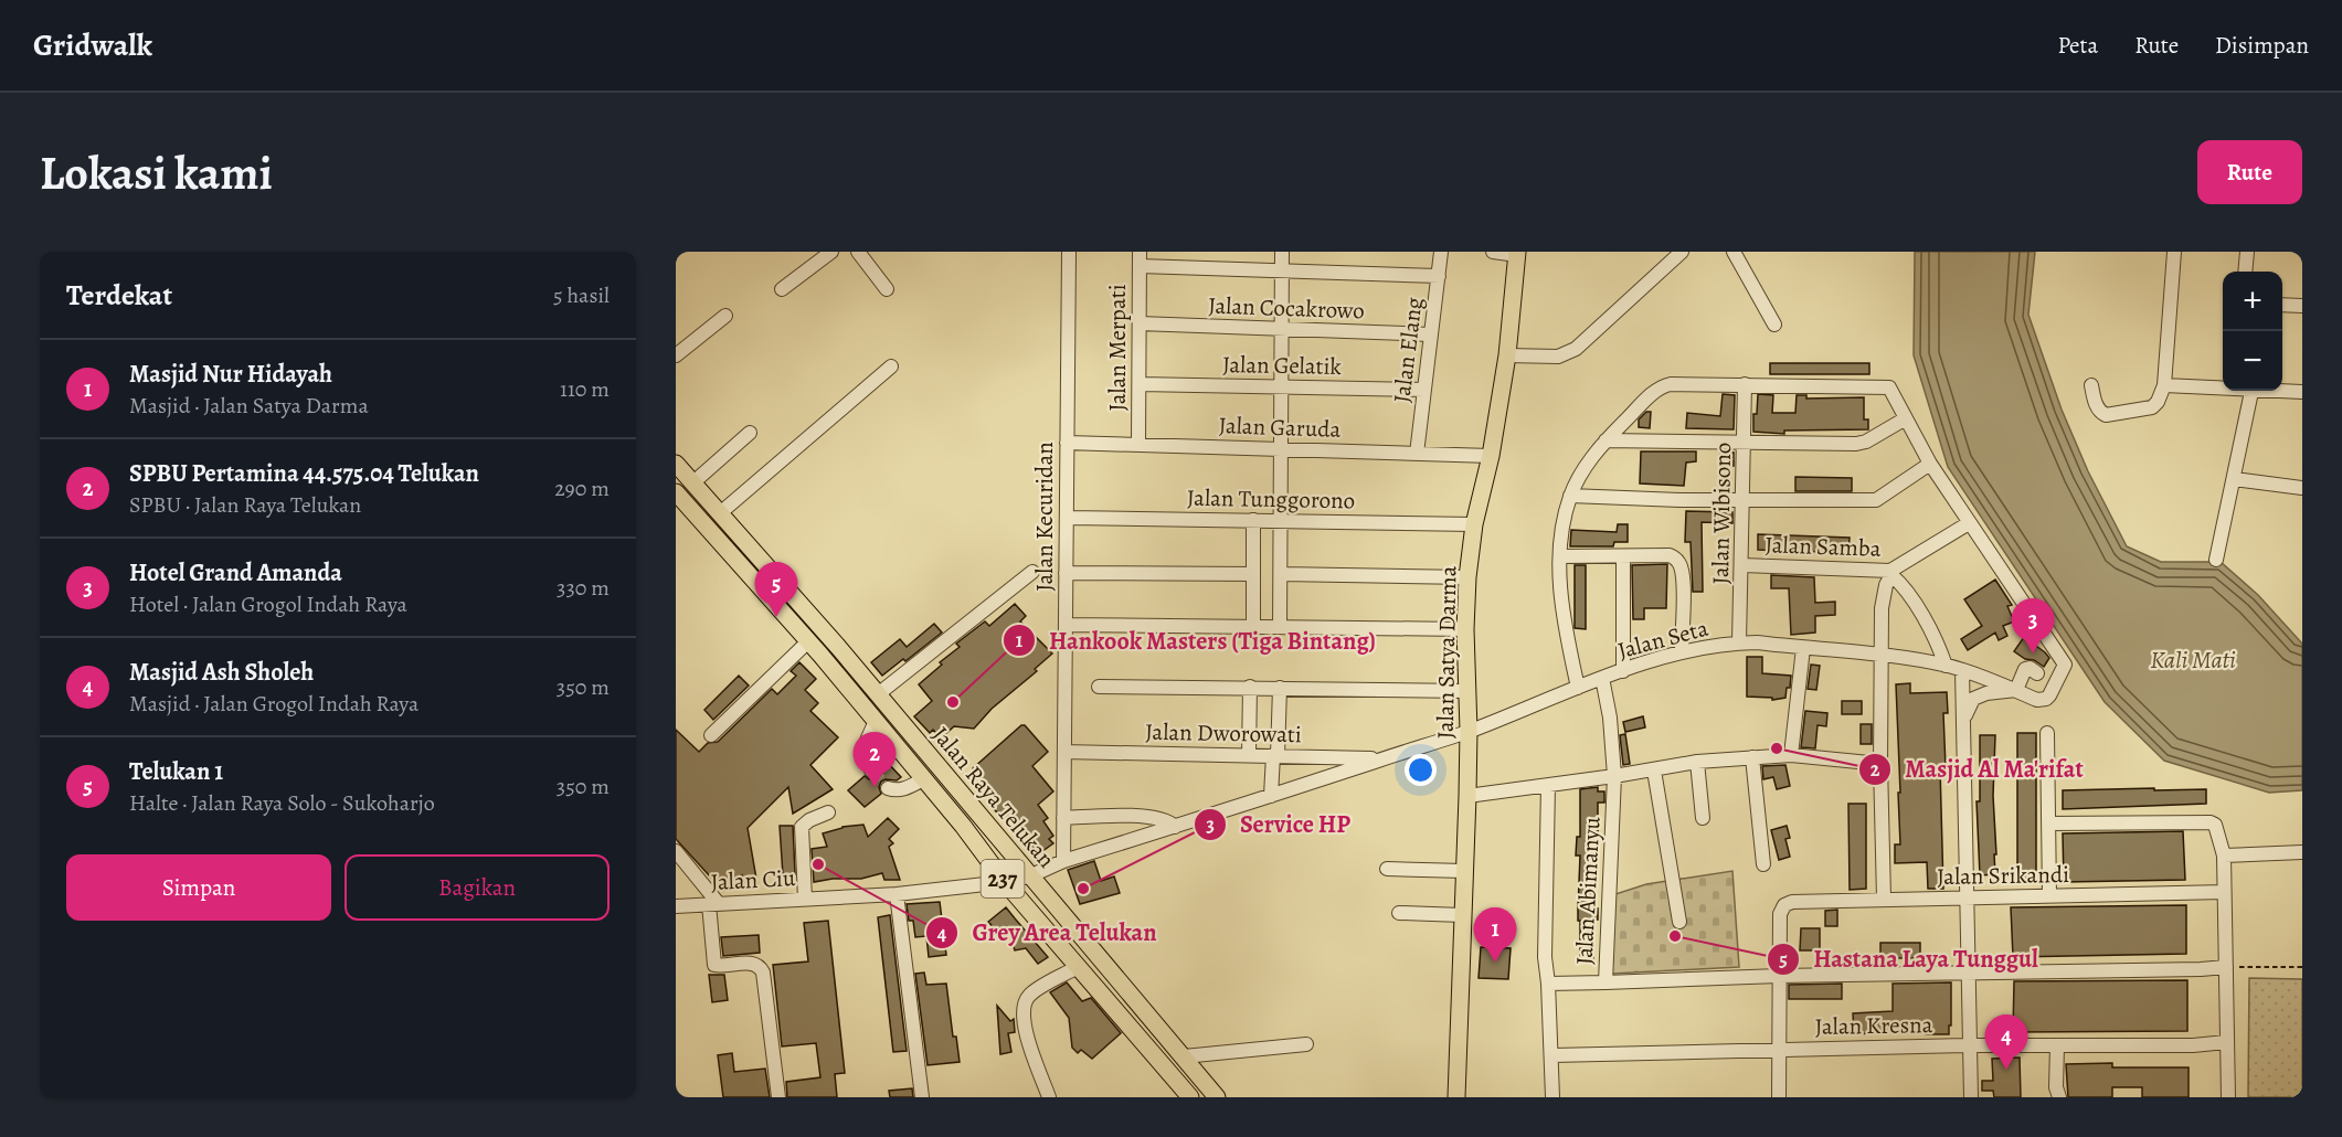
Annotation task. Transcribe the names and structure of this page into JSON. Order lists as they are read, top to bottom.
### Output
{
  "streets": {
    "main road": ["Jalan Satya Darma", "Jalan Raya Telukan", "237"],
    "street": [
      "Jalan Cocakrowo",
      "Jalan Merpati",
      "Jalan Elang",
      "Jalan Gelatik",
      "Jalan Garuda",
      "Jalan Tunggorono",
      "Jalan Wibisono",
      "Jalan Kecuridan",
      "Jalan Samba",
      "Jalan Seta",
      "Jalan Dworowati",
      "Jalan Srikandi",
      "Jalan Ciu",
      "Jalan Abimanyu",
      "Jalan Kresna"
    ]
  },
  "crossings": [
    ["Jalan Cocakrowo", "Jalan Merpati"],
    ["Jalan Cocakrowo", "Jalan Elang"],
    ["Jalan Merpati", "Jalan Gelatik"],
    ["Jalan Merpati", "Jalan Garuda"],
    ["Jalan Elang", "Jalan Gelatik"],
    ["Jalan Elang", "Jalan Garuda"],
    ["Jalan Garuda", "Jalan Kecuridan"],
    ["Jalan Garuda", "Jalan Satya Darma"],
    ["Jalan Tunggorono", "Jalan Kecuridan"],
    ["Jalan Tunggorono", "Jalan Satya Darma"],
    ["Jalan Wibisono", "Jalan Samba"],
    ["Jalan Wibisono", "Jalan Seta"],
    ["Jalan Kecuridan", "Jalan Dworowati"],
    ["Jalan Kecuridan", "Jalan Ciu"],
    ["Jalan Seta", "Jalan Satya Darma"],
    ["Jalan Seta", "Jalan Dworowati"],
    ["Jalan Seta", "Jalan Ciu"],
    ["Jalan Seta", "Jalan Abimanyu"],
    ["Jalan Raya Telukan", "237"],
    ["Jalan Raya Telukan", "Jalan Ciu"],
    ["Jalan Srikandi", "Jalan Abimanyu"]
  ],
  "water": ["Kali Mati"],
  "places": [
    "Hankook Masters (Tiga Bintang)",
    "Masjid Al Ma'rifat",
    "Grey Area Telukan",
    "Service HP",
    "Hastana Laya Tunggul"
  ],
  "page": {
    "header": "Gridwalk",
    "nav": ["Peta", "Rute", "Disimpan"],
    "buttons": [
      "Rute",
      ["Simpan", "Bagikan"]
    ],
    "title": "Lokasi kami",
    "heading": ["Terdekat", "5 hasil"],
    "map_buttons": ["+", "−"],
    "list": [
      {
        "mark": "1",
        "name": "Masjid Nur Hidayah",
        "note": "Masjid · Jalan Satya Darma",
        "value": "110 m"
      },
      {
        "mark": "2",
        "name": "SPBU Pertamina 44.575.04 Telukan",
        "note": "SPBU · Jalan Raya Telukan",
        "value": "290 m"
      },
      {
        "mark": "3",
        "name": "Hotel Grand Amanda",
        "note": "Hotel · Jalan Grogol Indah Raya",
        "value": "330 m"
      },
      {
        "mark": "4",
        "name": "Masjid Ash Sholeh",
        "note": "Masjid · Jalan Grogol Indah Raya",
        "value": "350 m"
      },
      {
        "mark": "5",
        "name": "Telukan 1",
        "note": "Halte · Jalan Raya Solo - Sukoharjo",
        "value": "350 m"
      }
    ],
    "pins": [
      "5",
      "3",
      "2",
      "1",
      "4"
    ]
  }
}
